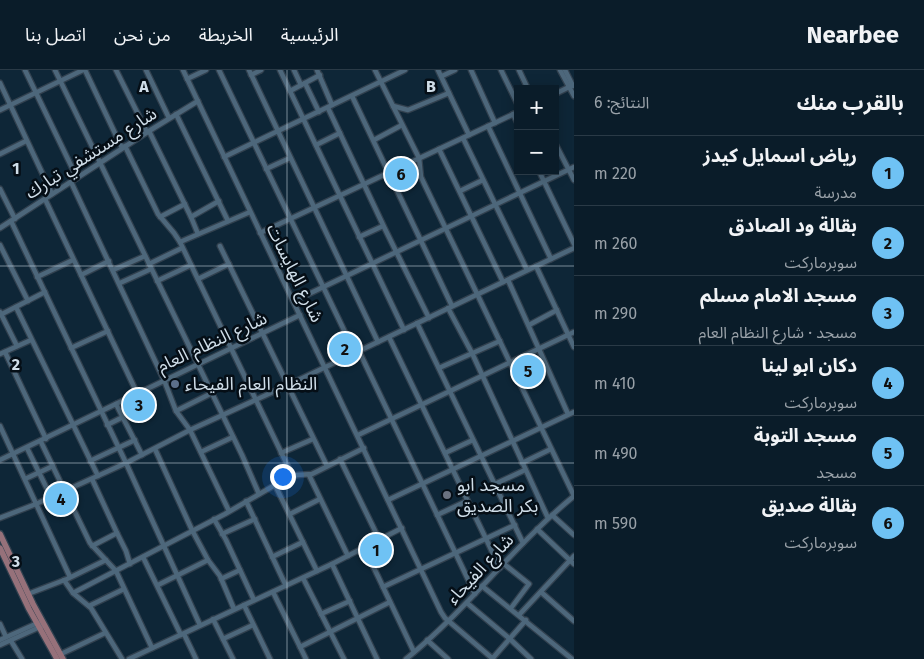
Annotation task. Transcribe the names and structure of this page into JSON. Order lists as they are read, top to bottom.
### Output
{
  "streets": {
    "street": [
      "شارع مستشفي تبارك",
      "شارع الهايسات",
      "شارع النظام العام",
      "شارع الفيحاء"
    ]
  },
  "crossings": [
    ["شارع مستشفي تبارك", "شارع الهايسات"],
    ["شارع الهايسات", "شارع النظام العام"],
    ["شارع الهايسات", "شارع الفيحاء"]
  ],
  "places": ["النظام العام الفيحاء", "مسجد ابو بكر الصديق"],
  "page": {
    "header": "Nearbee",
    "nav": [
      "الرئيسية",
      "الخريطة",
      "من نحن",
      "اتصل بنا"
    ],
    "heading": ["بالقرب منك", "النتائج: 6"],
    "map_buttons": ["+", "−"],
    "list": [
      {
        "mark": "1",
        "name": "رياض اسمايل كيدز",
        "note": "مدرسة",
        "value": "220 m"
      },
      {
        "mark": "2",
        "name": "بقالة ود الصادق",
        "note": "سوبرماركت",
        "value": "260 m"
      },
      {
        "mark": "3",
        "name": "مسجد الامام مسلم",
        "note": "مسجد · شارع النظام العام",
        "value": "290 m"
      },
      {
        "mark": "4",
        "name": "دكان ابو لينا",
        "note": "سوبرماركت",
        "value": "410 m"
      },
      {
        "mark": "5",
        "name": "مسجد التوبة",
        "note": "مسجد",
        "value": "490 m"
      },
      {
        "mark": "6",
        "name": "بقالة صديق",
        "note": "سوبرماركت",
        "value": "590 m"
      }
    ],
    "pins": [
      "6",
      "2",
      "5",
      "3",
      "4",
      "1"
    ]
  },
  "grid": {
    "columns": ["A", "B"],
    "rows": ["1", "2", "3"]
  }
}
